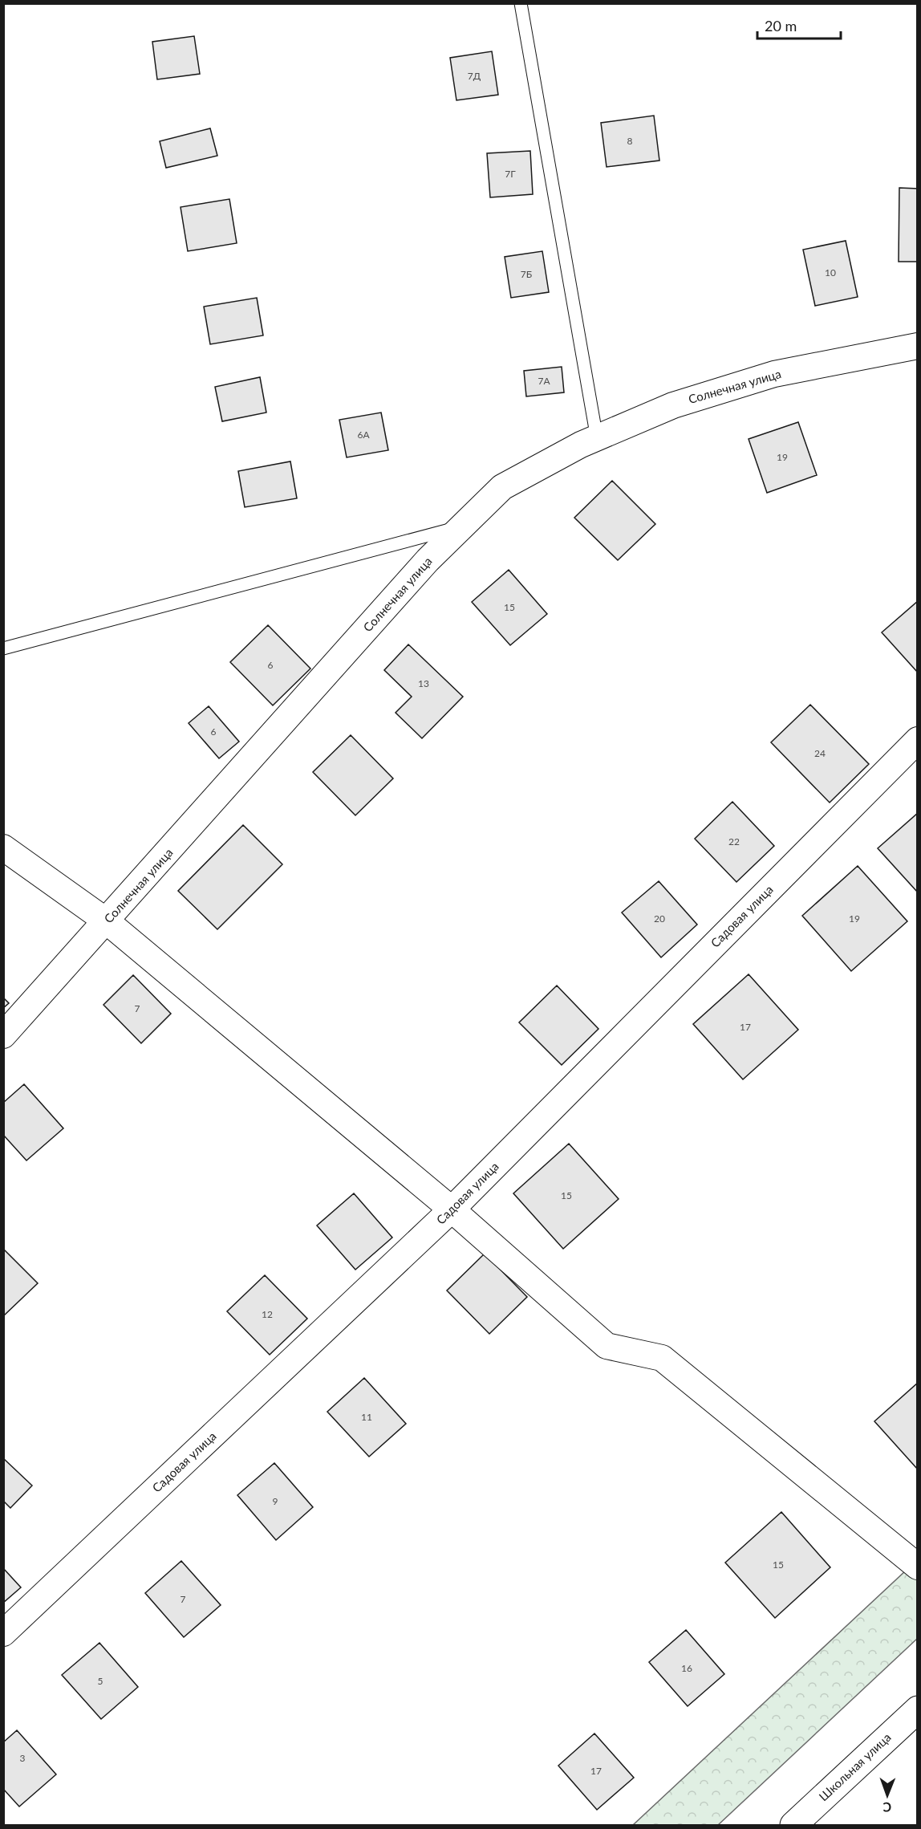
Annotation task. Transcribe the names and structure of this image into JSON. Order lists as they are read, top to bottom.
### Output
{
  "streets": {
    "main road": ["Школьная улица"],
    "street": ["Солнечная улица", "Садовая улица"]
  },
  "house_numbers": [
    "7Д",
    "8",
    "7Г",
    "10",
    "7Б",
    "7А",
    "6А",
    "19",
    "15",
    "6",
    "13",
    "6",
    "24",
    "22",
    "20",
    "19",
    "7",
    "17",
    "15",
    "12",
    "11",
    "9",
    "15",
    "7",
    "16",
    "5",
    "3",
    "17"
  ],
  "scale_bar": "20 m",
  "north": "bottom"
}
